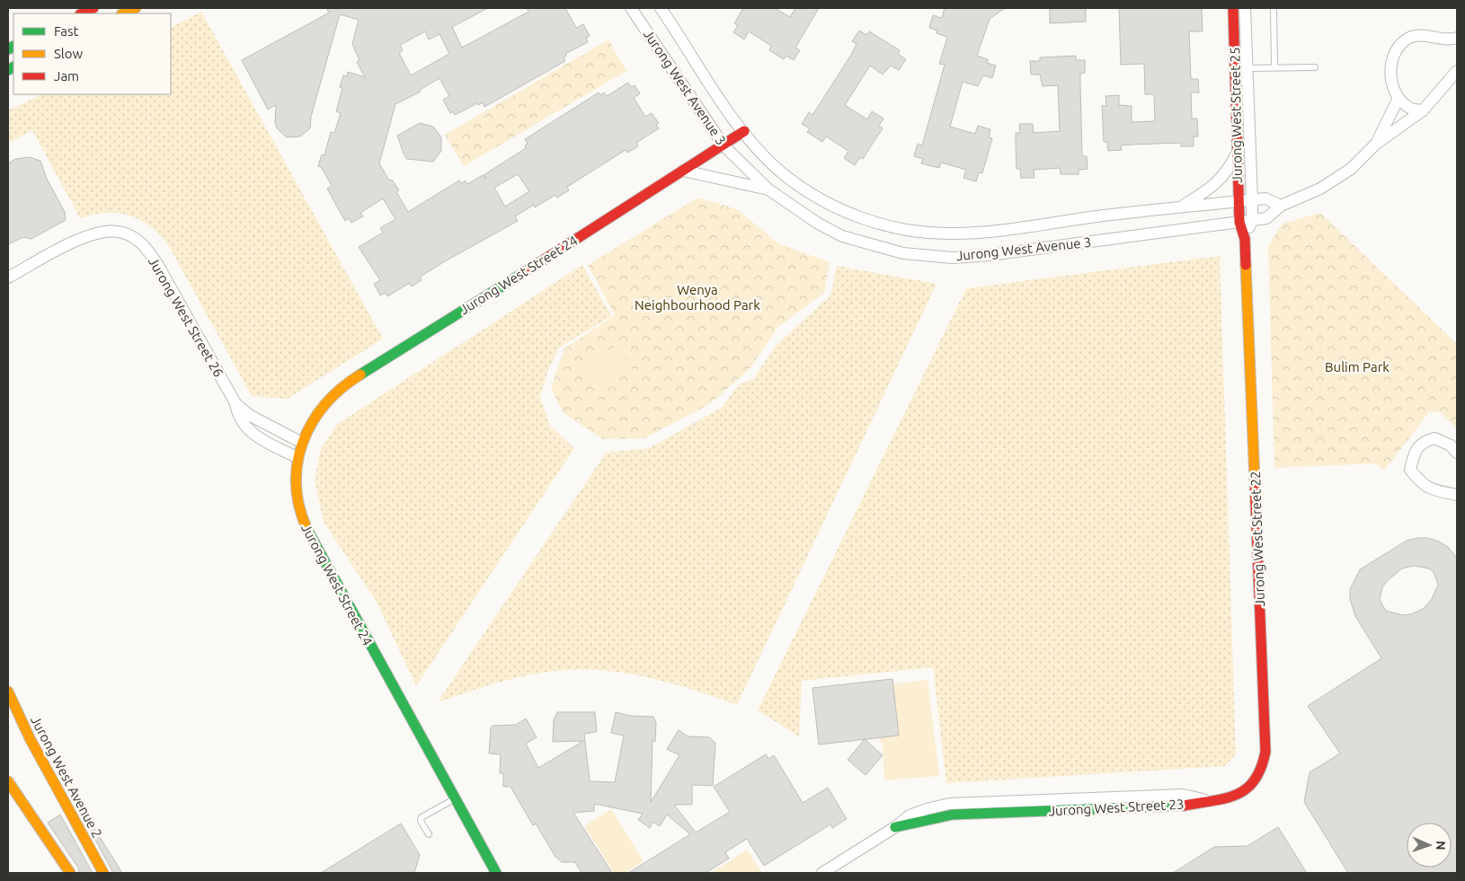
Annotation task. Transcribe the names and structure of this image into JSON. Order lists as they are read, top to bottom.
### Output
{
  "streets": {
    "street": [
      "Jurong West Avenue 3",
      "Jurong West Street 25",
      "Jurong West Street 24",
      "Jurong West Street 26",
      "Jurong West Street 22",
      "Jurong West Avenue 2",
      "Jurong West Street 23"
    ]
  },
  "crossings": [
    ["Jurong West Avenue 3", "Jurong West Street 25"],
    ["Jurong West Avenue 3", "Jurong West Street 24"],
    ["Jurong West Avenue 3", "Jurong West Street 22"],
    ["Jurong West Street 25", "Jurong West Street 22"],
    ["Jurong West Street 24", "Jurong West Street 26"],
    ["Jurong West Street 22", "Jurong West Street 23"]
  ],
  "parks": ["Wenya Neighbourhood Park", "Bulim Park"],
  "legend": ["Fast", "Slow", "Jam"],
  "north": "right"
}
